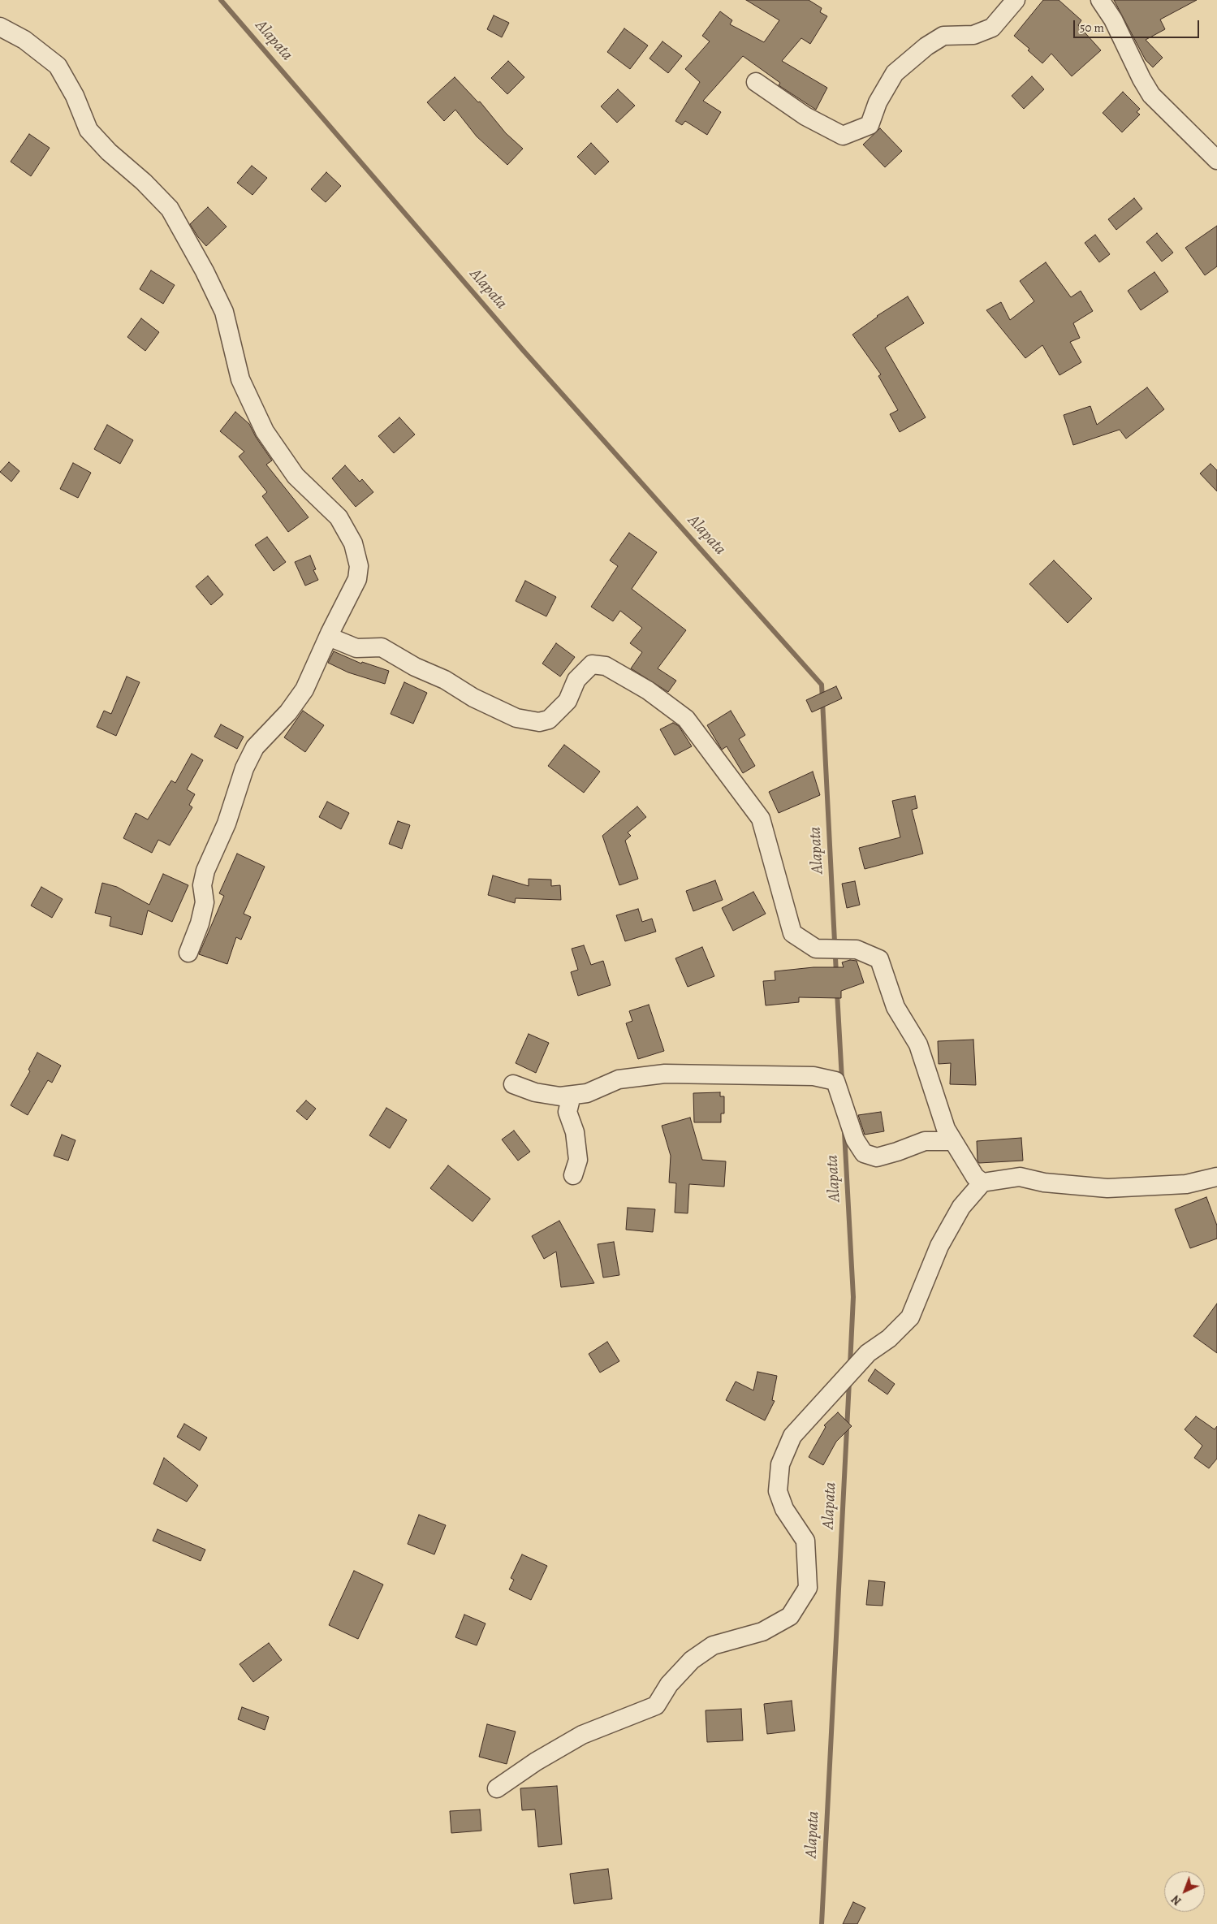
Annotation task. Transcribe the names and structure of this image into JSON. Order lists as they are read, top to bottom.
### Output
{
  "water": ["Alapata"],
  "scale_bar": "50 m",
  "north": "bottom left"
}
